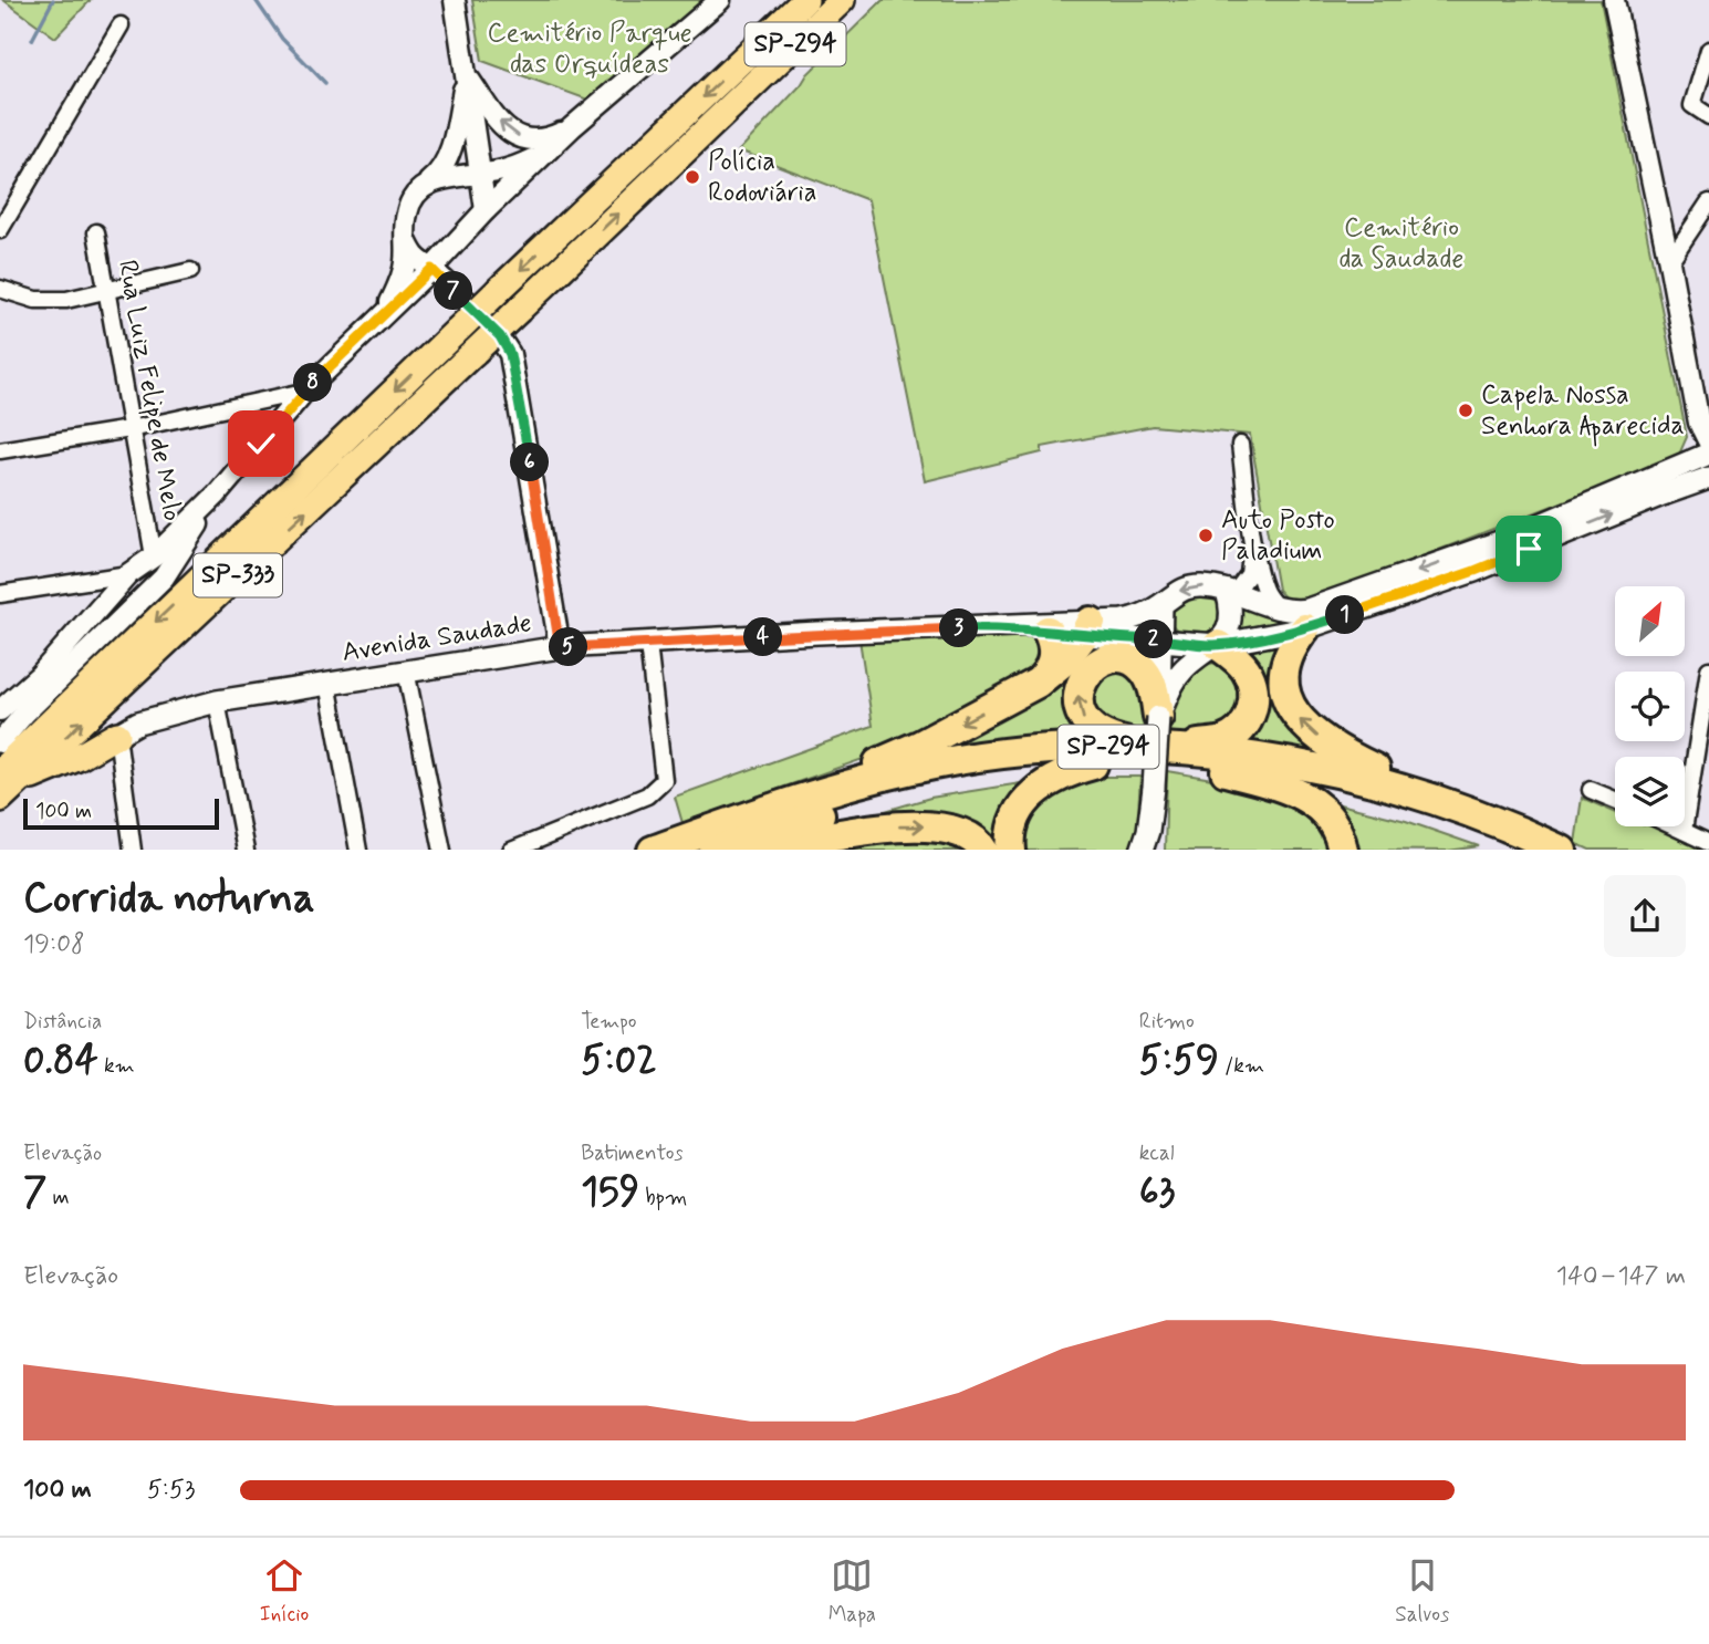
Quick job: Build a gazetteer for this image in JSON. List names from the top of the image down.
{
  "streets": {
    "highway": ["SP-294", "SP-333"],
    "main road": ["Avenida Saudade"],
    "street": ["Rua Luiz Felipe de Melo"]
  },
  "crossings": [
    ["SP-294", "SP-333"]
  ],
  "parks": ["Cemitério Parque das Orquídeas", "Cemitério da Saudade"],
  "places": ["Polícia Rodoviária", "Capela Nossa Senhora Aparecida", "Auto Posto Paladium"],
  "scale_bar": "100 m",
  "north": "top right",
  "page": {
    "pins": [
      "7",
      "8",
      "6",
      "1",
      "3",
      "4",
      "2",
      "5"
    ],
    "scale": "100 m",
    "heading": ["Corrida noturna", "19:08"],
    "stats": [
      ["Distância", "0.84 km"],
      ["Tempo", "5:02"],
      ["Ritmo", "5:59 /km"],
      ["Elevação", "7 m"],
      ["Batimentos", "159 bpm"],
      ["kcal", "63"]
    ],
    "chart": ["Elevação", "140–147 m"],
    "list": [
      {
        "name": "100 m",
        "note": "5:53"
      }
    ],
    "tabs": ["Início", "Mapa", "Salvos"]
  }
}
